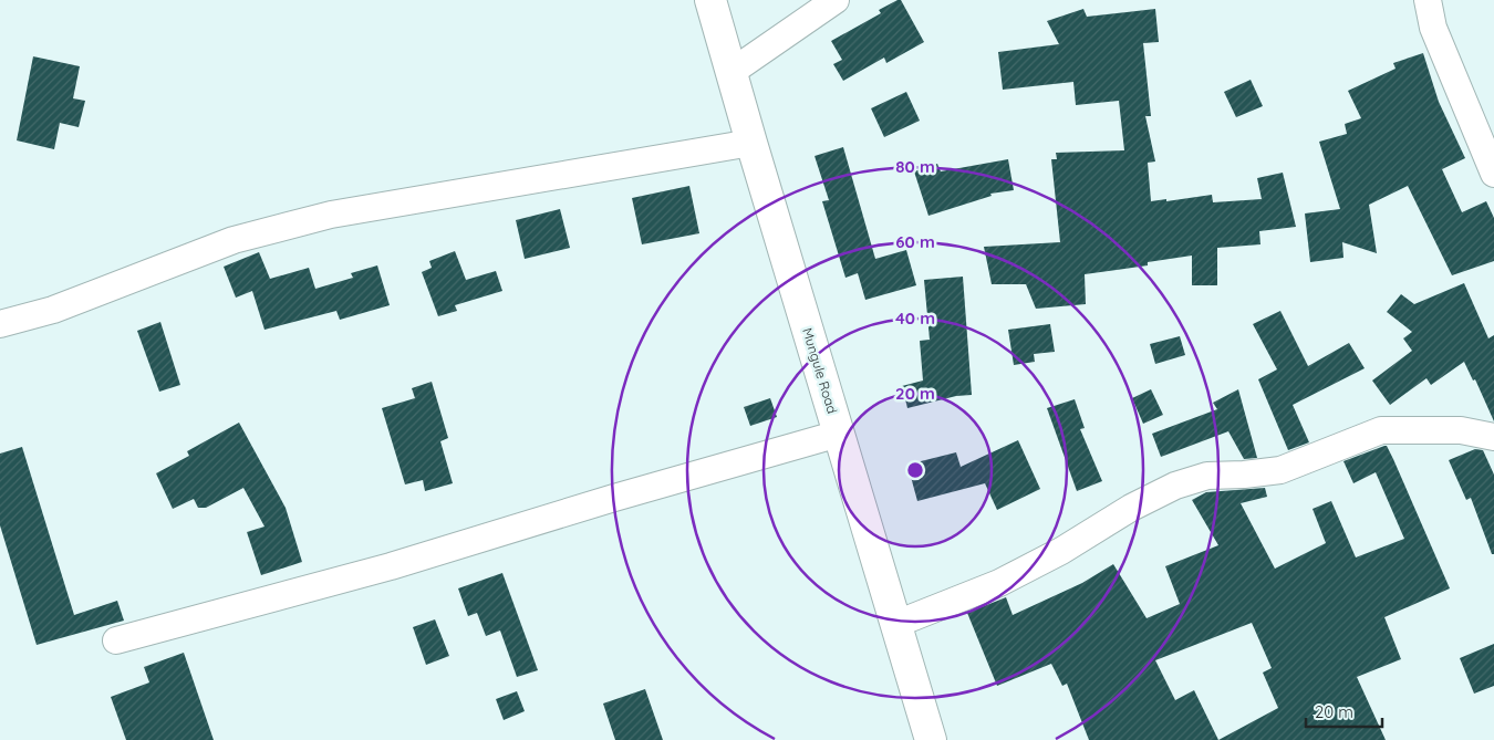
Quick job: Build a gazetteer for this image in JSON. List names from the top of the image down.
{
  "streets": {
    "street": ["Mungule Road"]
  },
  "scale_bar": "20 m",
  "rings": [
    "80 m",
    "60 m",
    "40 m",
    "20 m"
  ]
}
